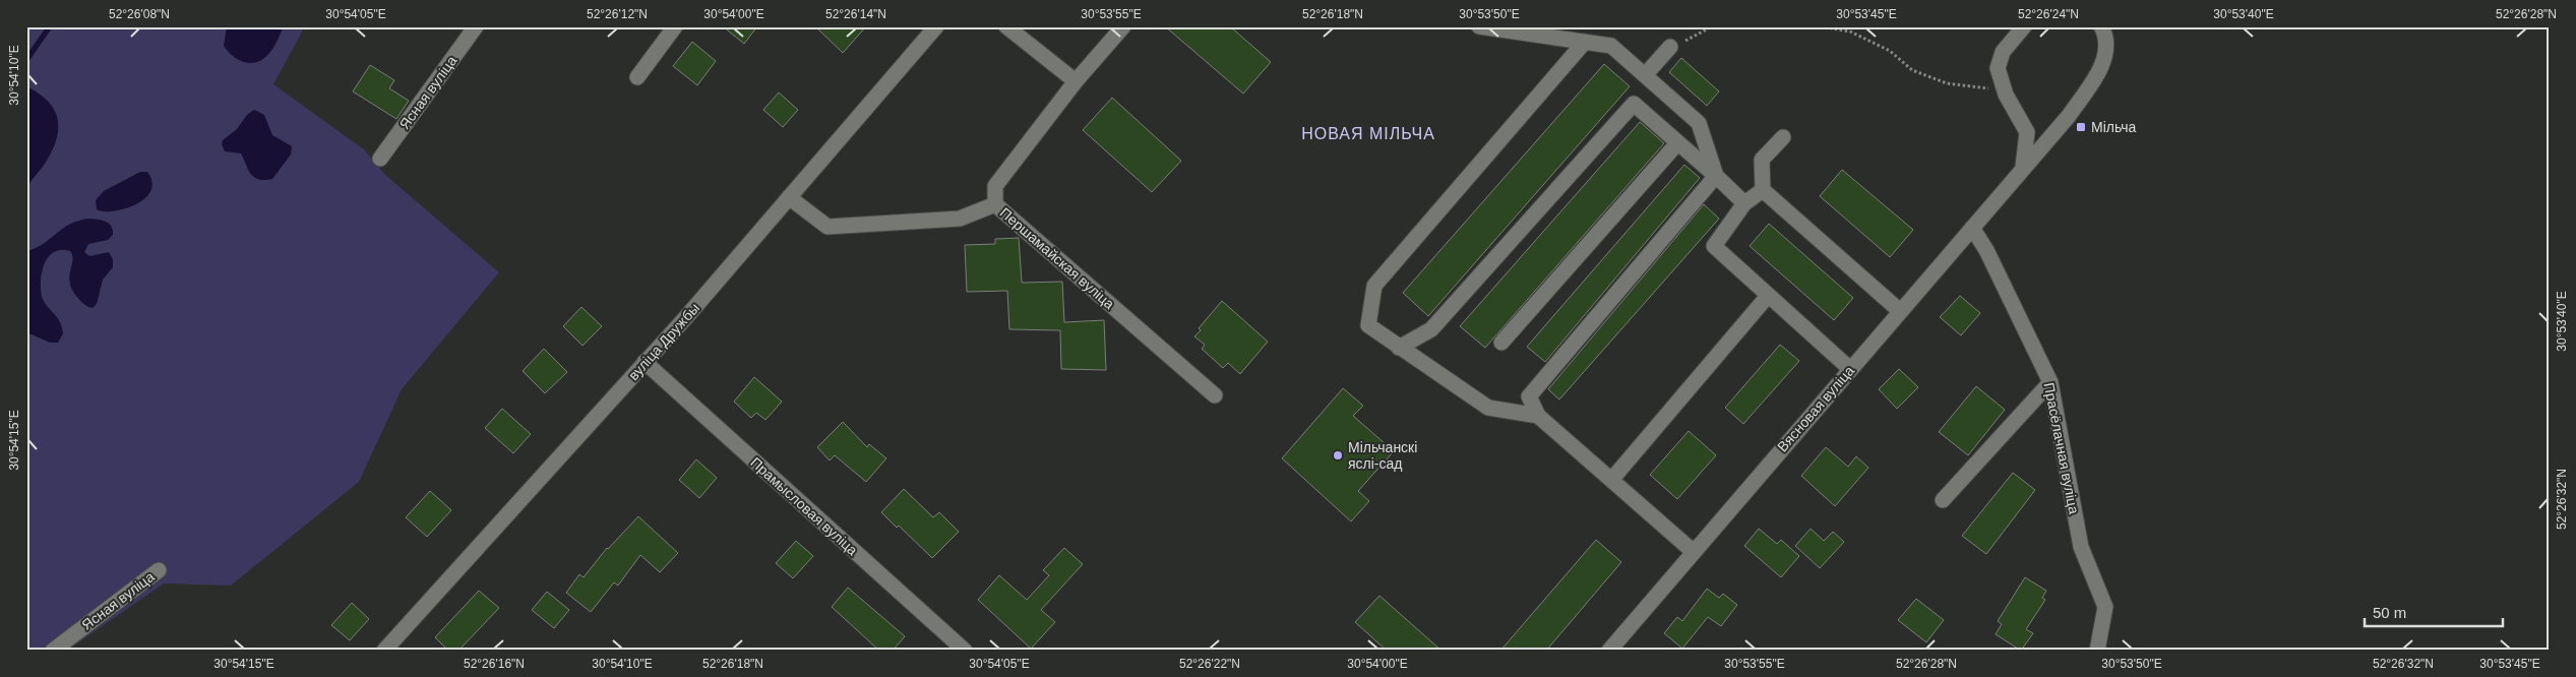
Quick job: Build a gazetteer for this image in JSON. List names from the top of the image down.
{
  "streets": {
    "street": [
      "Ясная вуліца",
      "Першамайская вуліца",
      "вуліца Дружбы",
      "Вясновая вуліца",
      "Прасёлачная вуліца",
      "Прамысловая вуліца"
    ]
  },
  "crossings": [
    ["Першамайская вуліца", "вуліца Дружбы"],
    ["вуліца Дружбы", "Прамысловая вуліца"],
    ["Вясновая вуліца", "Прасёлачная вуліца"]
  ],
  "districts": ["НОВАЯ МІЛЬЧА"],
  "places": {
    "transit": ["Мільча"],
    "other": ["Мільчанскі яслі-сад"]
  },
  "scale_bar": "50 m",
  "coordinates": [
    "52°26'08\"N",
    "30°54'05\"E",
    "52°26'12\"N",
    "30°54'00\"E",
    "52°26'14\"N",
    "30°53'55\"E",
    "52°26'18\"N",
    "30°53'50\"E",
    "30°53'45\"E",
    "52°26'24\"N",
    "30°53'40\"E",
    "52°26'28\"N",
    "30°54'10\"E",
    "30°54'15\"E",
    "52°26'32\"N",
    "52°26'16\"N",
    "52°26'22\"N"
  ]
}
